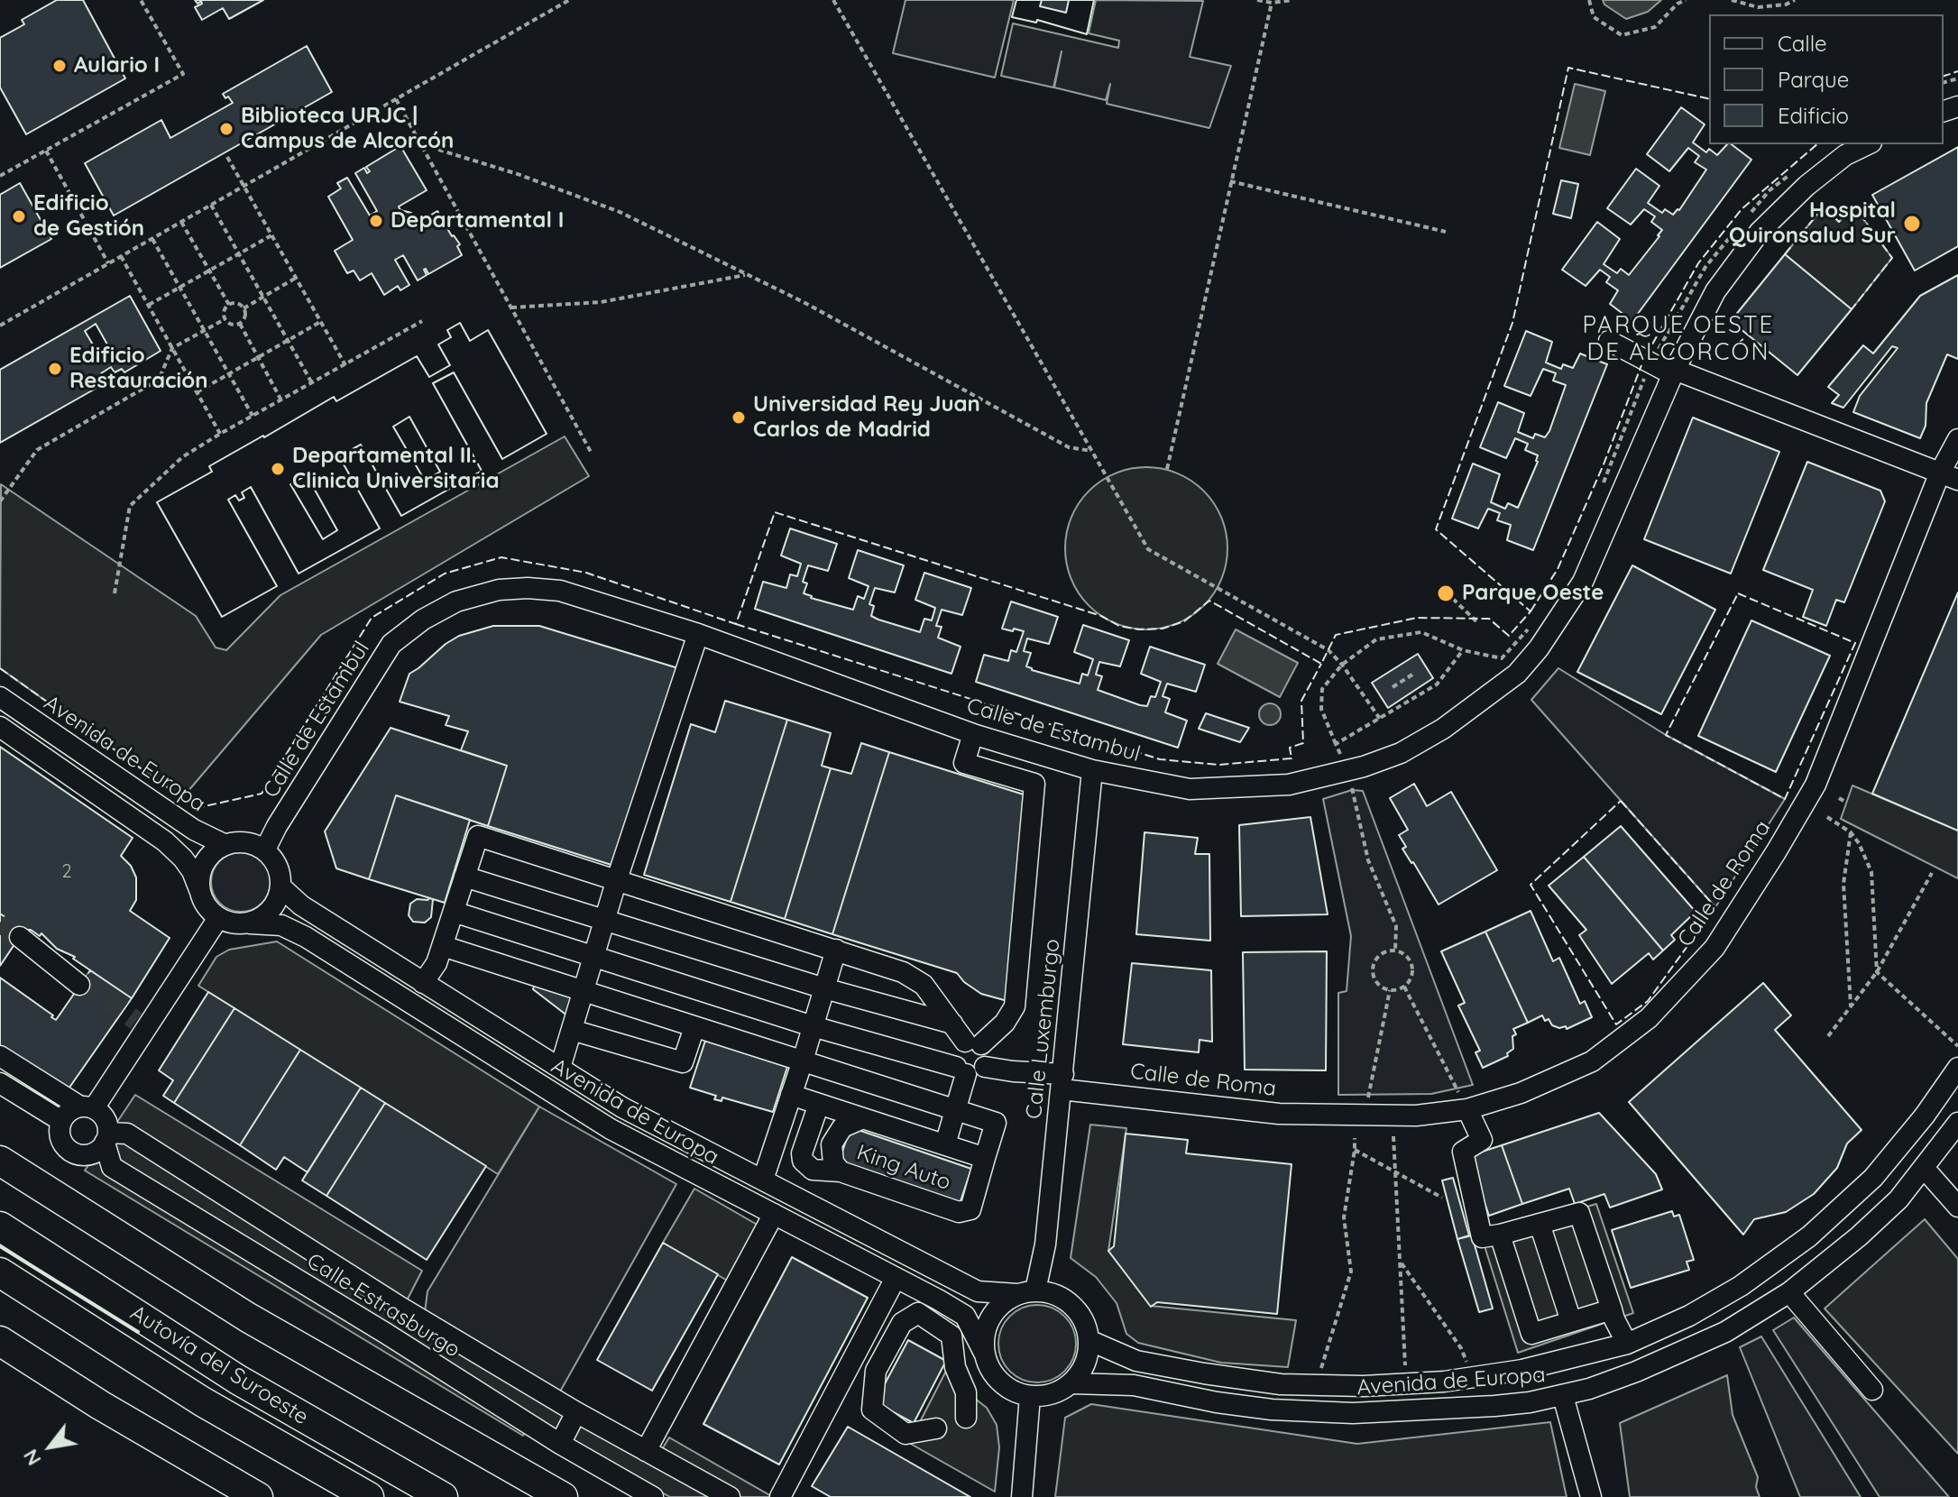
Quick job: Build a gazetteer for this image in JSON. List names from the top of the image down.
{
  "streets": {
    "highway": ["Autovía del Suroeste"],
    "street": [
      "Calle de Estambul",
      "Avenida de Europa",
      "Calle de Roma",
      "Calle Luxemburgo",
      "King Auto",
      "Calle Estrasburgo"
    ]
  },
  "crossings": [
    ["Calle de Estambul", "Avenida de Europa"],
    ["Calle de Estambul", "Calle Luxemburgo"],
    ["Avenida de Europa", "Calle Luxemburgo"],
    ["Calle de Roma", "Calle Luxemburgo"]
  ],
  "districts": ["PARQUE OESTE DE ALCORCÓN"],
  "places": [
    "Aulario I",
    "Biblioteca URJC | Campus de Alcorcón",
    "Edificio de Gestión",
    "Departamental I",
    "Hospital Quironsalud Sur",
    "Edificio Restauración",
    "Universidad Rey Juan Carlos de Madrid",
    "Departamental II. Clinica Universitaria",
    "Parque Oeste"
  ],
  "house_numbers": ["2"],
  "legend": ["Calle", "Parque", "Edificio"],
  "north": "bottom left"
}
